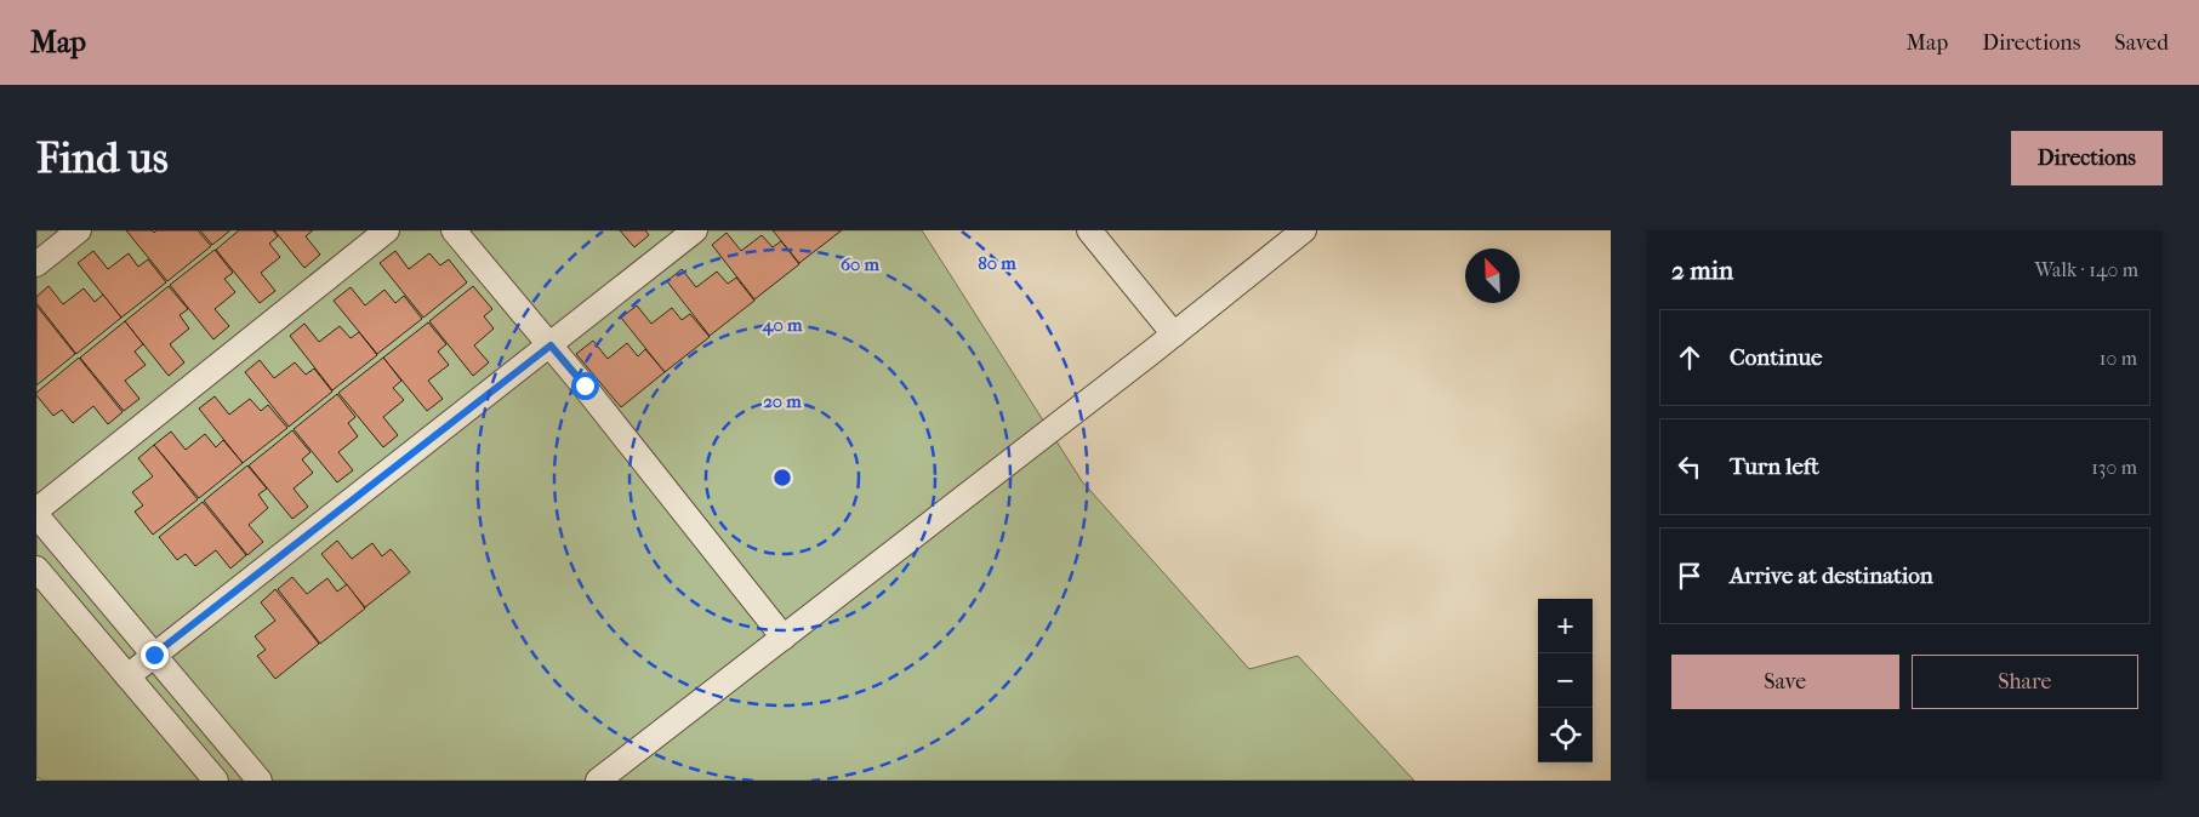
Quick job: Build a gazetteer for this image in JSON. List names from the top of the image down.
{
  "north": "top left",
  "page": {
    "header": "Map",
    "nav": ["Map", "Directions", "Saved"],
    "buttons": [
      "Directions",
      ["Save", "Share"]
    ],
    "title": "Find us",
    "heading": ["2 min", "Walk · 140 m"],
    "list": [
      ["Continue", "10 m"],
      ["Turn left", "130 m"],
      "Arrive at destination"
    ],
    "map_buttons": ["+", "−"]
  },
  "rings": [
    "80 m",
    "60 m",
    "40 m",
    "20 m"
  ]
}
